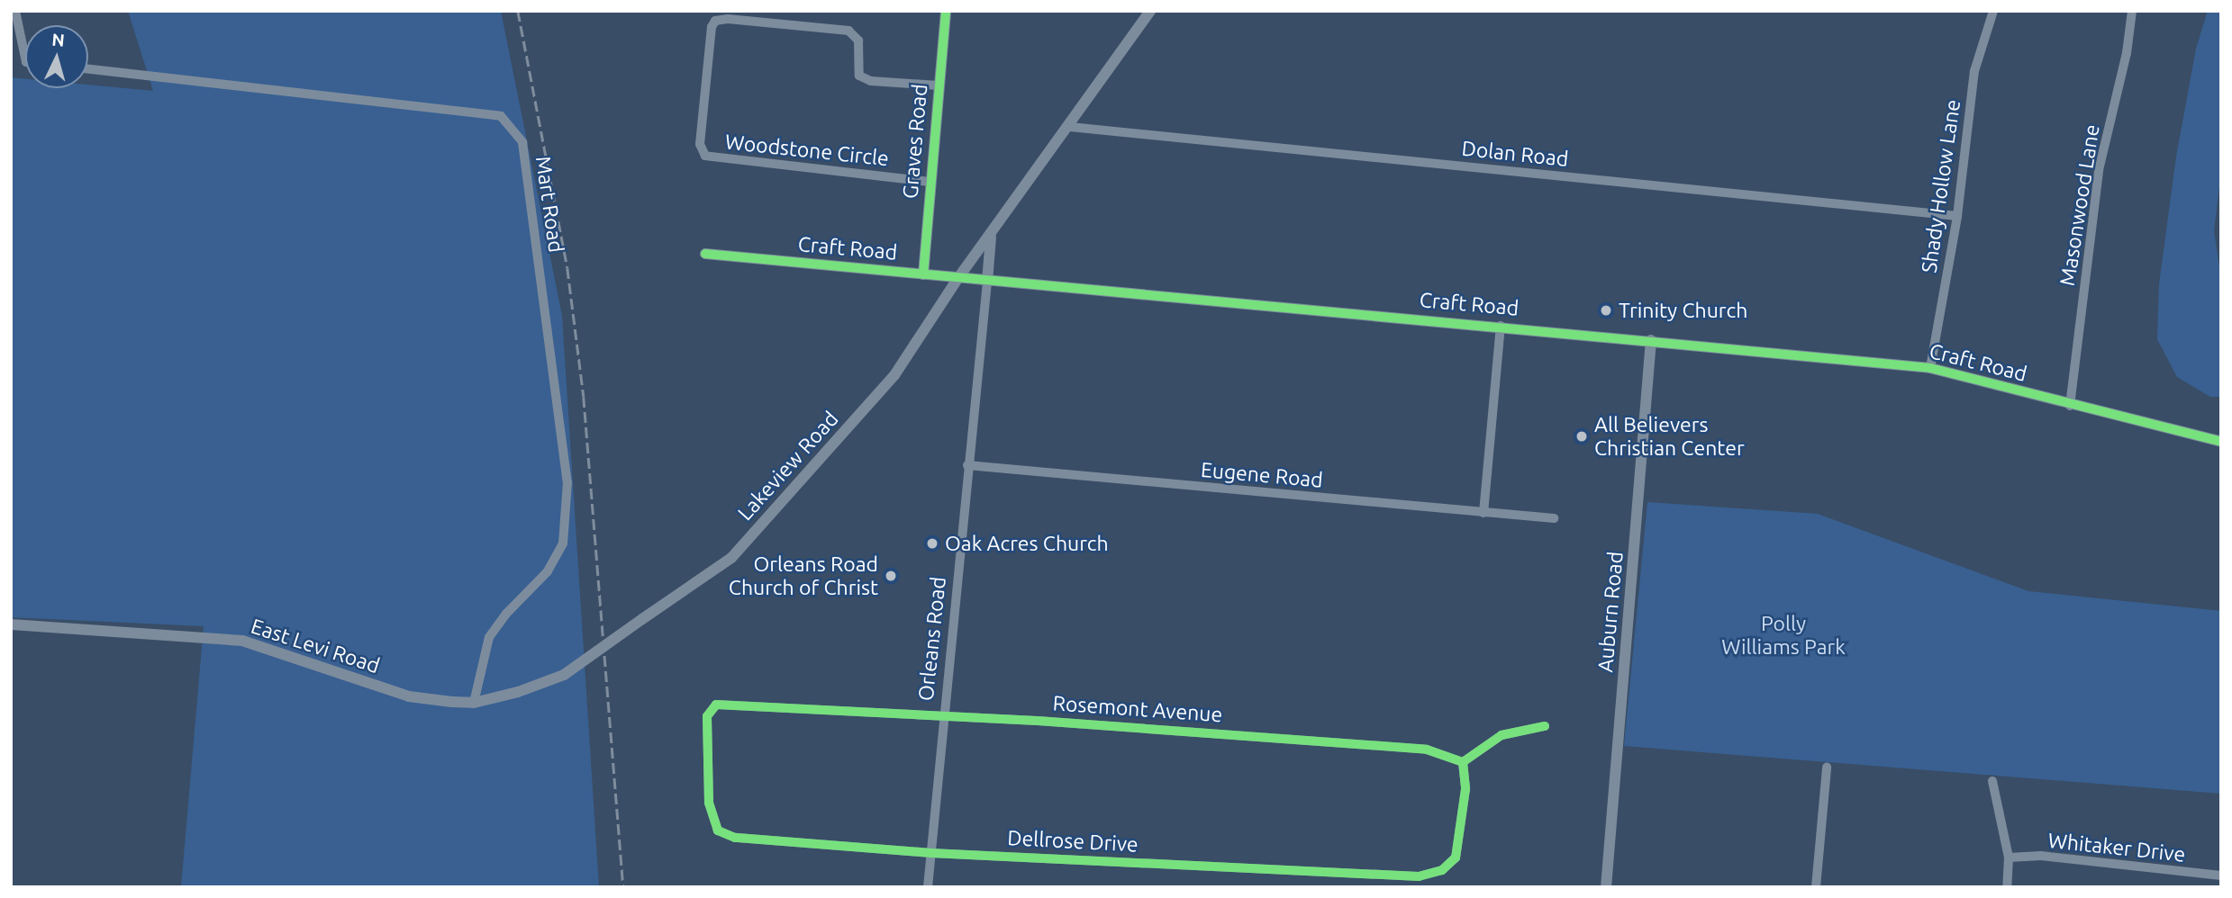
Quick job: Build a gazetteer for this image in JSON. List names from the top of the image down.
{
  "streets": {
    "street": [
      "Graves Road",
      "Woodstone Circle",
      "Dolan Road",
      "Shady Hollow Lane",
      "Mart Road",
      "Masonwood Lane",
      "Craft Road",
      "Lakeview Road",
      "Eugene Road",
      "Auburn Road",
      "Orleans Road",
      "East Levi Road",
      "Rosemont Avenue",
      "Dellrose Drive",
      "Whitaker Drive"
    ]
  },
  "crossings": [
    ["Graves Road", "Woodstone Circle"],
    ["Graves Road", "Craft Road"],
    ["Dolan Road", "Shady Hollow Lane"],
    ["Dolan Road", "Lakeview Road"],
    ["Shady Hollow Lane", "Craft Road"],
    ["Mart Road", "East Levi Road"],
    ["Masonwood Lane", "Craft Road"],
    ["Craft Road", "Lakeview Road"],
    ["Craft Road", "Auburn Road"],
    ["Craft Road", "Orleans Road"],
    ["Lakeview Road", "East Levi Road"],
    ["Eugene Road", "Orleans Road"],
    ["Orleans Road", "Rosemont Avenue"],
    ["Orleans Road", "Dellrose Drive"],
    ["Rosemont Avenue", "Dellrose Drive"]
  ],
  "parks": ["Polly Williams Park"],
  "places": [
    "Trinity Church",
    "All Believers Christian Center",
    "Oak Acres Church",
    "Orleans Road Church of Christ"
  ],
  "north": "top"
}
